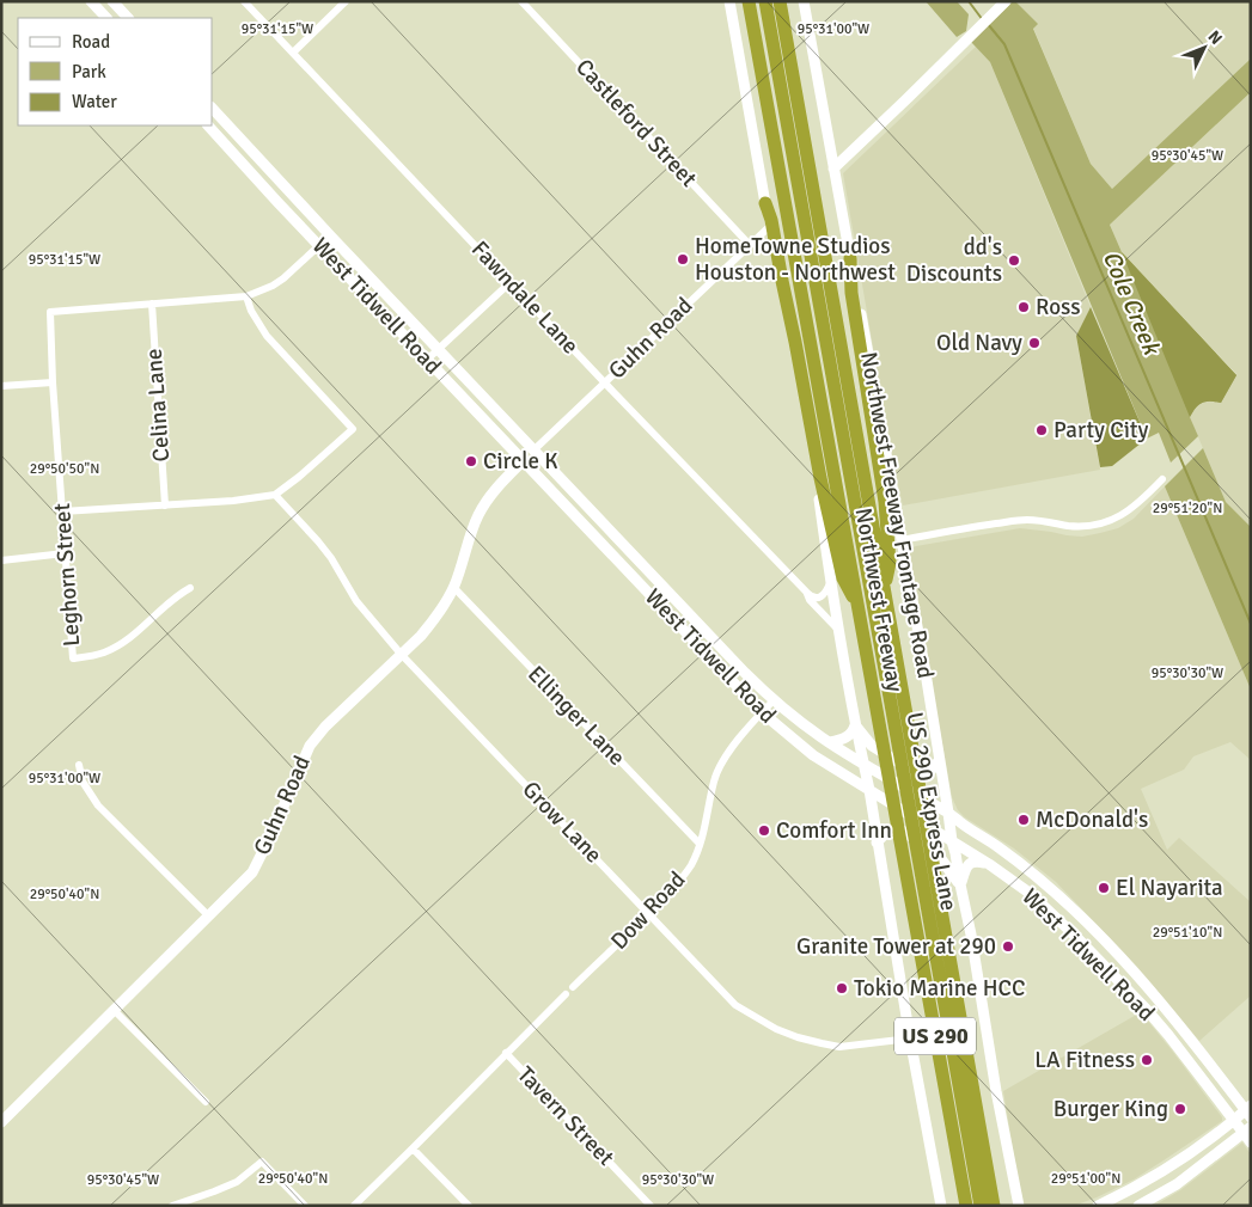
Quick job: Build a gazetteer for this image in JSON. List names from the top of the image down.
{
  "streets": {
    "highway": ["Northwest Freeway", "US 290 Express Lane", "US 290"],
    "main road": ["West Tidwell Road", "Guhn Road", "Northwest Freeway Frontage Road"],
    "street": [
      "Castleford Street",
      "Fawndale Lane",
      "Celina Lane",
      "Leghorn Street",
      "Ellinger Lane",
      "Grow Lane",
      "Dow Road",
      "Tavern Street"
    ]
  },
  "crossings": [
    ["Castleford Street", "Guhn Road"],
    ["Fawndale Lane", "Guhn Road"],
    ["West Tidwell Road", "Guhn Road"],
    ["West Tidwell Road", "Northwest Freeway Frontage Road"],
    ["West Tidwell Road", "Dow Road"],
    ["Guhn Road", "Ellinger Lane"],
    ["Guhn Road", "Grow Lane"],
    ["Celina Lane", "Leghorn Street"],
    ["Northwest Freeway", "US 290 Express Lane"],
    ["Ellinger Lane", "Dow Road"],
    ["Grow Lane", "Dow Road"]
  ],
  "water": ["Cole Creek"],
  "places": [
    "HomeTowne Studios Houston - Northwest",
    "dd's Discounts",
    "Ross",
    "Old Navy",
    "Party City",
    "Circle K",
    "McDonald's",
    "Comfort Inn",
    "El Nayarita",
    "Granite Tower at 290",
    "Tokio Marine HCC",
    "LA Fitness",
    "Burger King"
  ],
  "legend": ["Road", "Park", "Water"],
  "north": "top right",
  "coordinates": [
    "95°31'15\"W",
    "95°31'00\"W",
    "95°30'45\"W",
    "29°50'50\"N",
    "29°51'20\"N",
    "95°30'30\"W",
    "29°50'40\"N",
    "29°51'10\"N",
    "29°51'00\"N"
  ]
}
